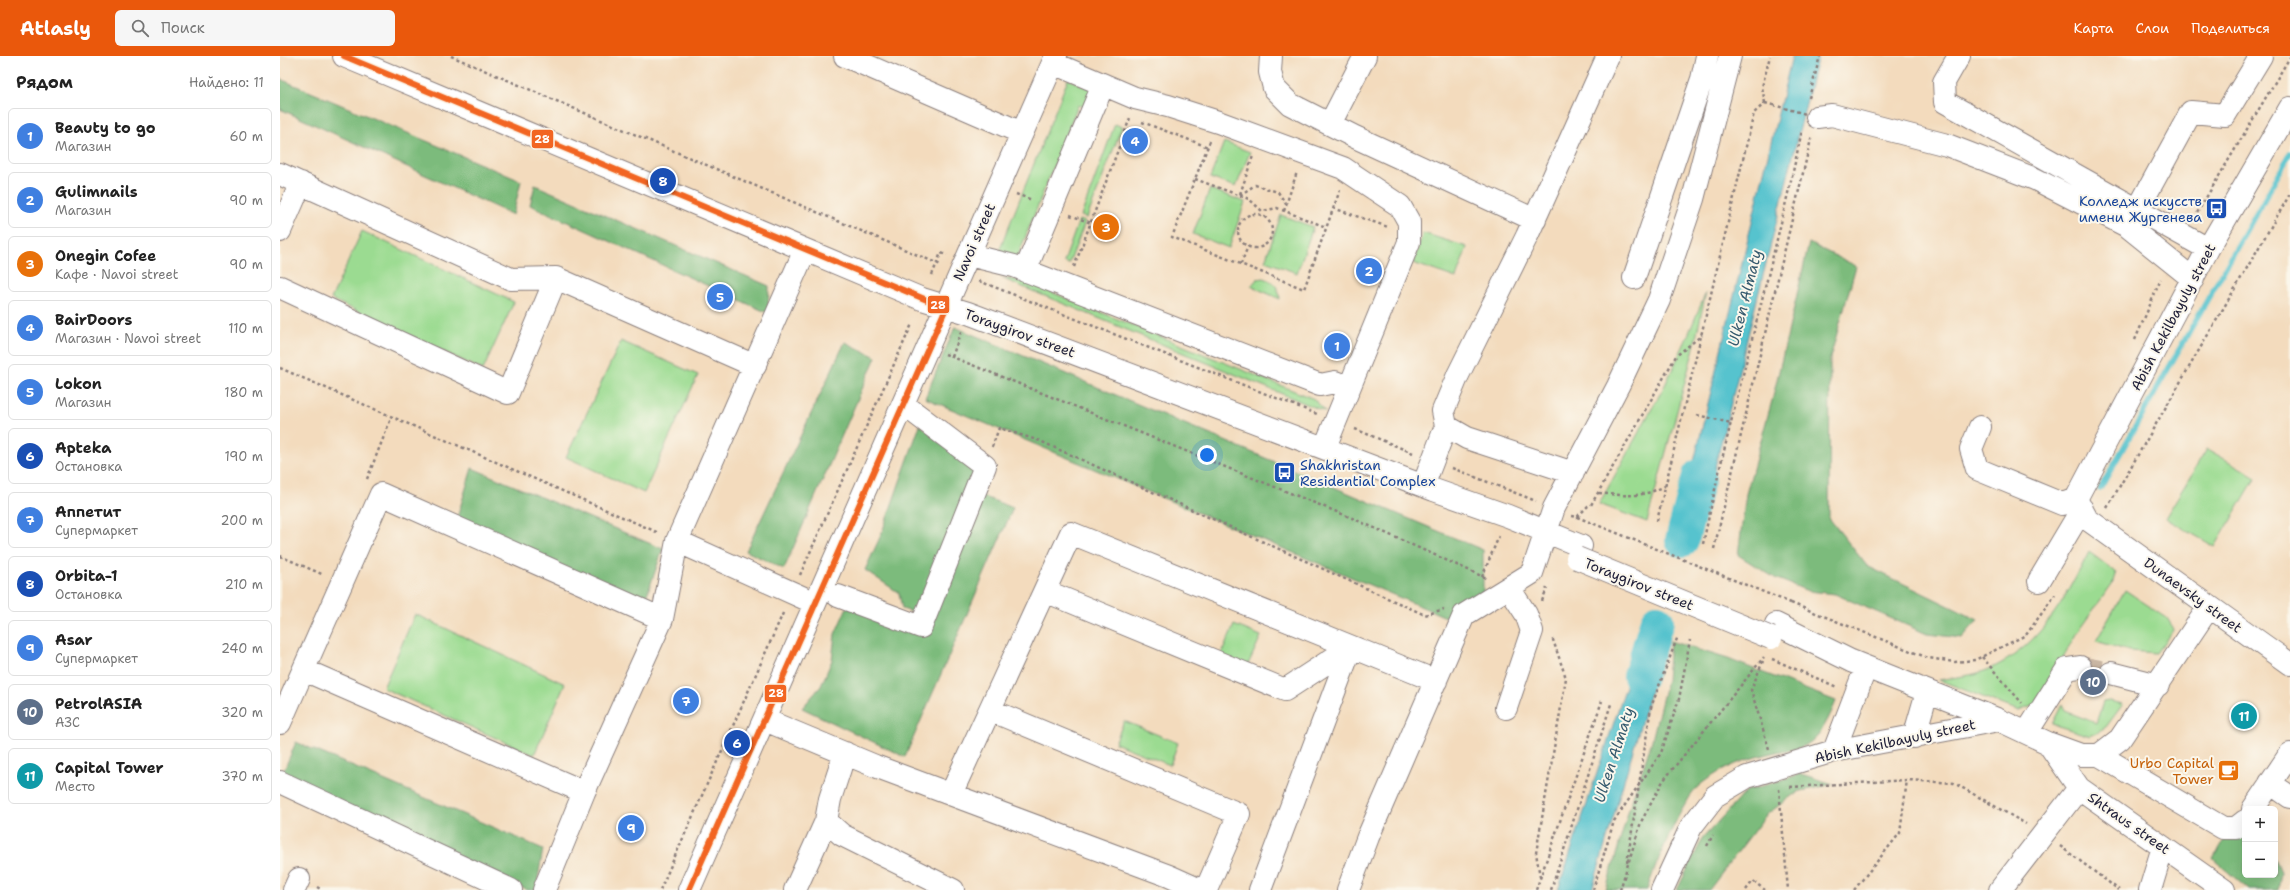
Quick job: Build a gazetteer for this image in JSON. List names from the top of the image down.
{
  "streets": {
    "street": [
      "Navoi street",
      "Abish Kekilbayuly street",
      "Toraygirov street",
      "Dunaevsky street",
      "Shtraus street"
    ]
  },
  "crossings": [
    ["Navoi street", "Toraygirov street"],
    ["Abish Kekilbayuly street", "Toraygirov street"],
    ["Toraygirov street", "Shtraus street"]
  ],
  "water": ["Ulken Almaty"],
  "places": {
    "bus stop": ["Колледж искусств имени Жургенева", "Shakhristan Residential Complex"],
    "cafe": ["Urbo Capital Tower"]
  },
  "lines": ["transit line 28"],
  "page": {
    "header": "Atlasly",
    "search": "Поиск",
    "nav": ["Карта", "Слои", "Поделиться"],
    "heading": ["Рядом", "Найдено: 11"],
    "list": [
      {
        "mark": "1",
        "name": "Beauty to go",
        "note": "Магазин",
        "value": "60 m"
      },
      {
        "mark": "2",
        "name": "Gulimnails",
        "note": "Магазин",
        "value": "90 m"
      },
      {
        "mark": "3",
        "name": "Onegin Cofee",
        "note": "Кафе · Navoi street",
        "value": "90 m"
      },
      {
        "mark": "4",
        "name": "BairDoors",
        "note": "Магазин · Navoi street",
        "value": "110 m"
      },
      {
        "mark": "5",
        "name": "Lokon",
        "note": "Магазин",
        "value": "180 m"
      },
      {
        "mark": "6",
        "name": "Apteka",
        "note": "Остановка",
        "value": "190 m"
      },
      {
        "mark": "7",
        "name": "Аппетит",
        "note": "Супермаркет",
        "value": "200 m"
      },
      {
        "mark": "8",
        "name": "Orbita-1",
        "note": "Остановка",
        "value": "210 m"
      },
      {
        "mark": "9",
        "name": "Asar",
        "note": "Супермаркет",
        "value": "240 m"
      },
      {
        "mark": "10",
        "name": "PetrolASIA",
        "note": "АЗС",
        "value": "320 m"
      },
      {
        "mark": "11",
        "name": "Capital Tower",
        "note": "Место",
        "value": "370 m"
      }
    ],
    "pins": [
      "4",
      "8",
      "3",
      "2",
      "5",
      "1",
      "10",
      "7",
      "11",
      "6",
      "9"
    ],
    "map_buttons": ["+", "−"]
  }
}
